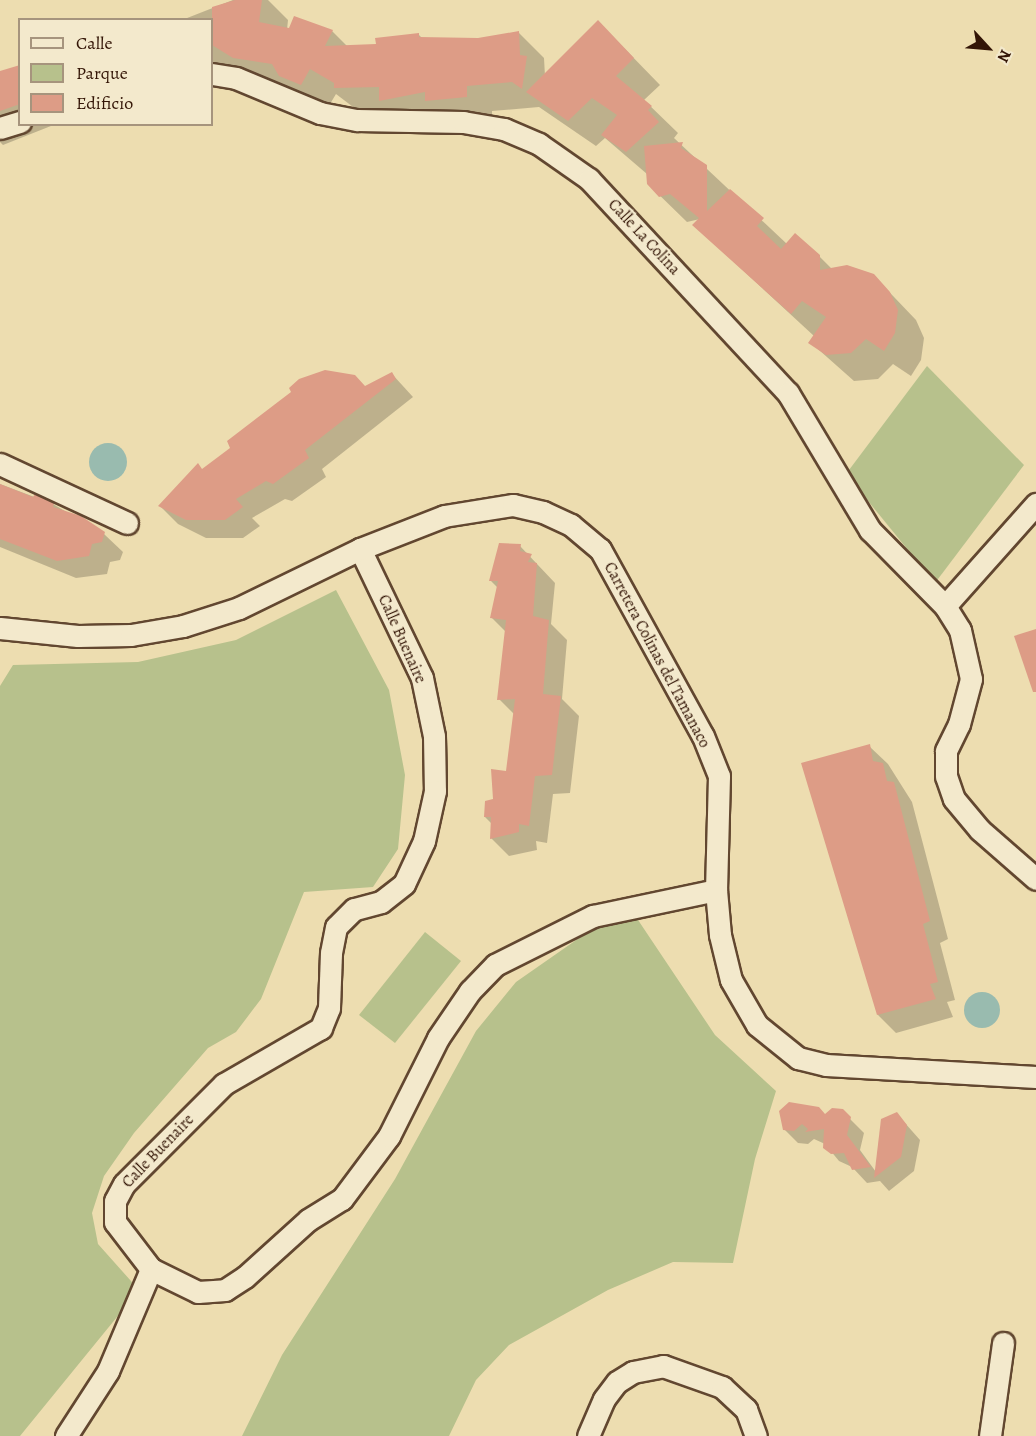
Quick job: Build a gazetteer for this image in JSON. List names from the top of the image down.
{
  "streets": {
    "street": ["Calle La Colina", "Calle Buenaire", "Carretera Colinas del Tamanaco"]
  },
  "crossings": [
    ["Calle Buenaire", "Carretera Colinas del Tamanaco"]
  ],
  "legend": ["Calle", "Parque", "Edificio"],
  "north": "bottom right"
}
